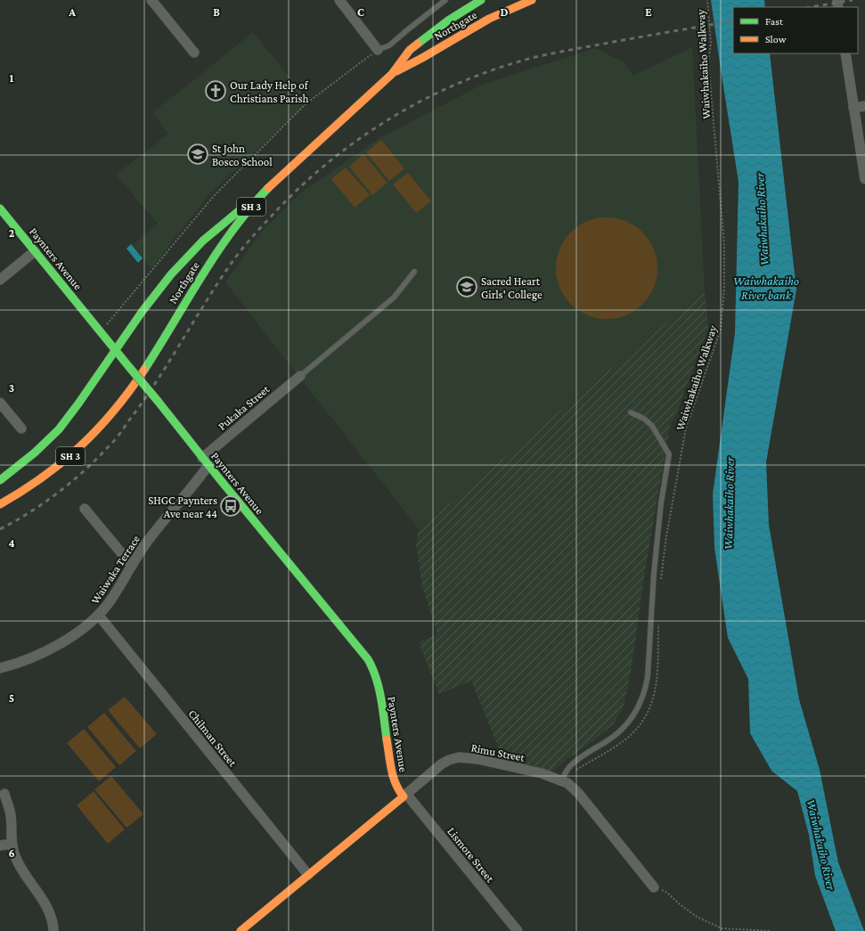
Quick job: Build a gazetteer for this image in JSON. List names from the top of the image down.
{
  "streets": {
    "main road": [
      "Northgate",
      "SH 3",
      "Paynters Avenue",
      "Rimu Street"
    ],
    "street": [
      "Pukaka Street",
      "Waiwaka Terrace",
      "Chilman Street",
      "Lismore Street"
    ],
    "path": ["Waiwhakaiho Walkway"]
  },
  "crossings": [
    ["Paynters Avenue", "Pukaka Street"],
    ["Paynters Avenue", "Waiwaka Terrace"],
    ["Paynters Avenue", "Rimu Street"],
    ["Paynters Avenue", "Lismore Street"],
    ["Waiwaka Terrace", "Chilman Street"],
    ["Chilman Street", "Rimu Street"],
    ["Rimu Street", "Lismore Street"]
  ],
  "water": ["Waiwhakaiho River", "Waiwhakaiho River bank"],
  "places": {
    "church": ["Our Lady Help of Christians Parish"],
    "school or university": ["St John Bosco School", "Sacred Heart Girls' College"],
    "bus stop": ["SHGC Paynters Ave near 44"]
  },
  "legend": ["Fast", "Slow"],
  "grid": {
    "columns": [
      "A",
      "B",
      "C",
      "D",
      "E"
    ],
    "rows": [
      "1",
      "2",
      "3",
      "4",
      "5",
      "6"
    ]
  }
}
